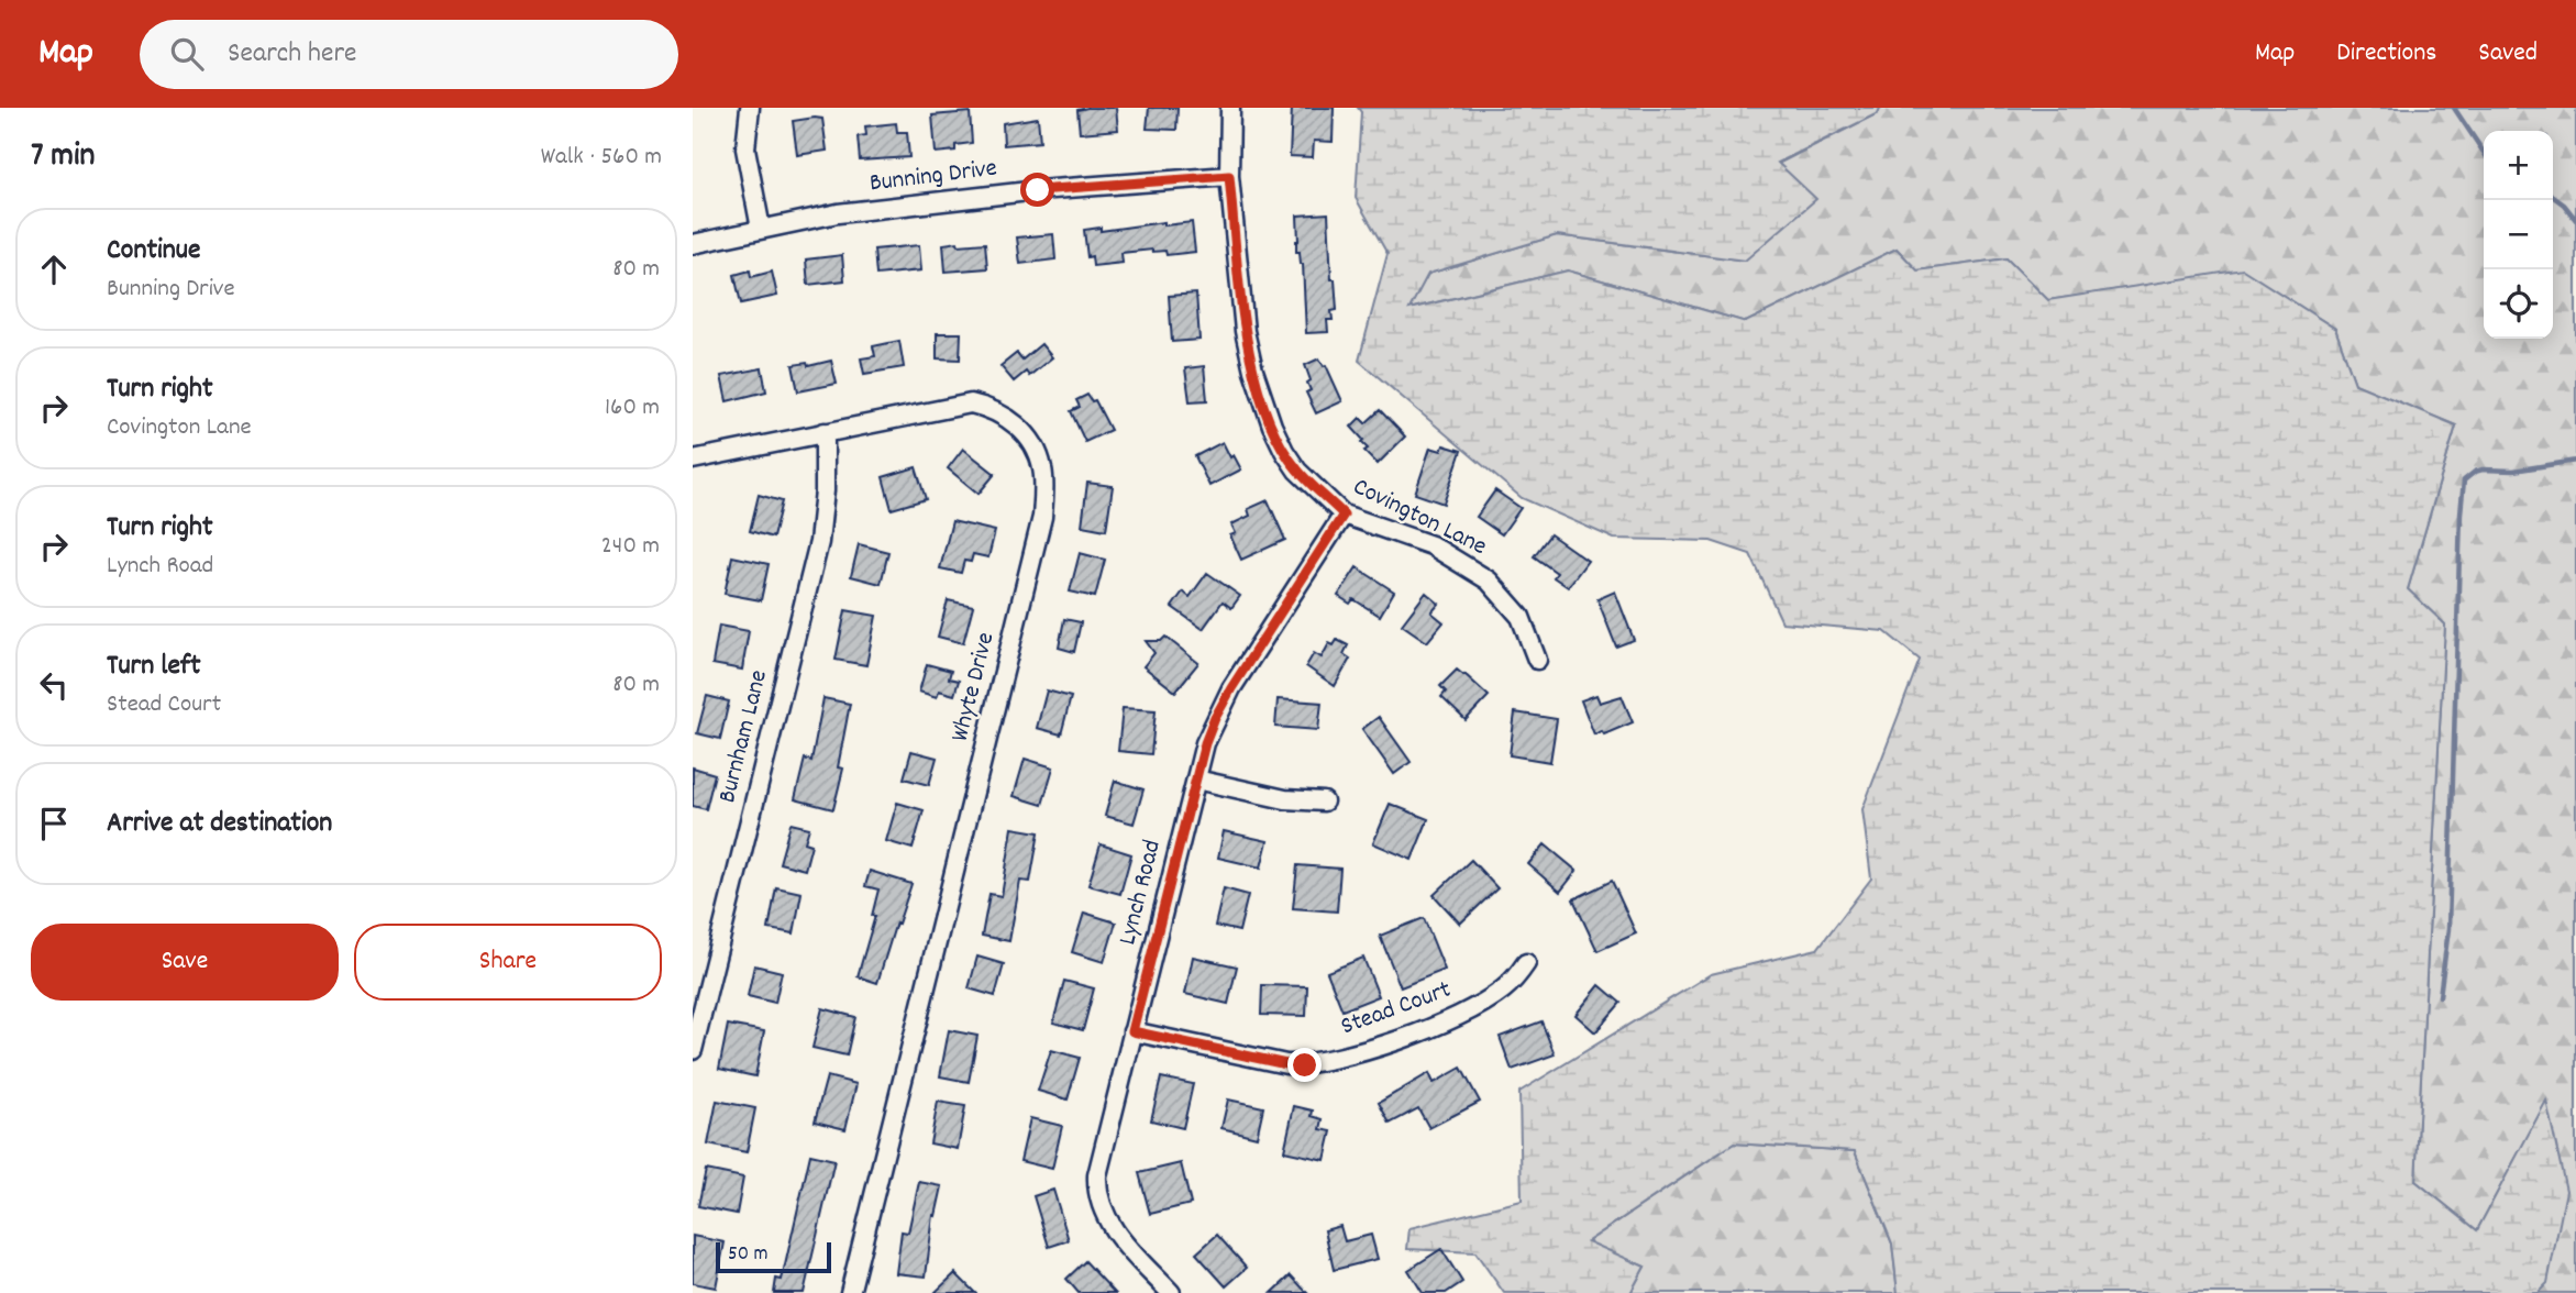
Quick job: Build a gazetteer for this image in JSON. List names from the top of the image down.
{
  "streets": {
    "street": [
      "Bunning Drive",
      "Covington Lane",
      "Whyte Drive",
      "Burnham Lane",
      "Lynch Road",
      "Stead Court"
    ]
  },
  "crossings": [
    ["Bunning Drive", "Covington Lane"],
    ["Covington Lane", "Lynch Road"],
    ["Whyte Drive", "Burnham Lane"],
    ["Lynch Road", "Stead Court"]
  ],
  "scale_bar": "50 m",
  "page": {
    "header": "Map",
    "search": "Search here",
    "nav": ["Map", "Directions", "Saved"],
    "heading": ["7 min", "Walk · 560 m"],
    "map_buttons": ["+", "−"],
    "list": [
      ["Continue", "Bunning Drive", "80 m"],
      ["Turn right", "Covington Lane", "160 m"],
      ["Turn right", "Lynch Road", "240 m"],
      ["Turn left", "Stead Court", "80 m"],
      "Arrive at destination"
    ],
    "buttons": ["Save", "Share"],
    "scale": "50 m"
  }
}
